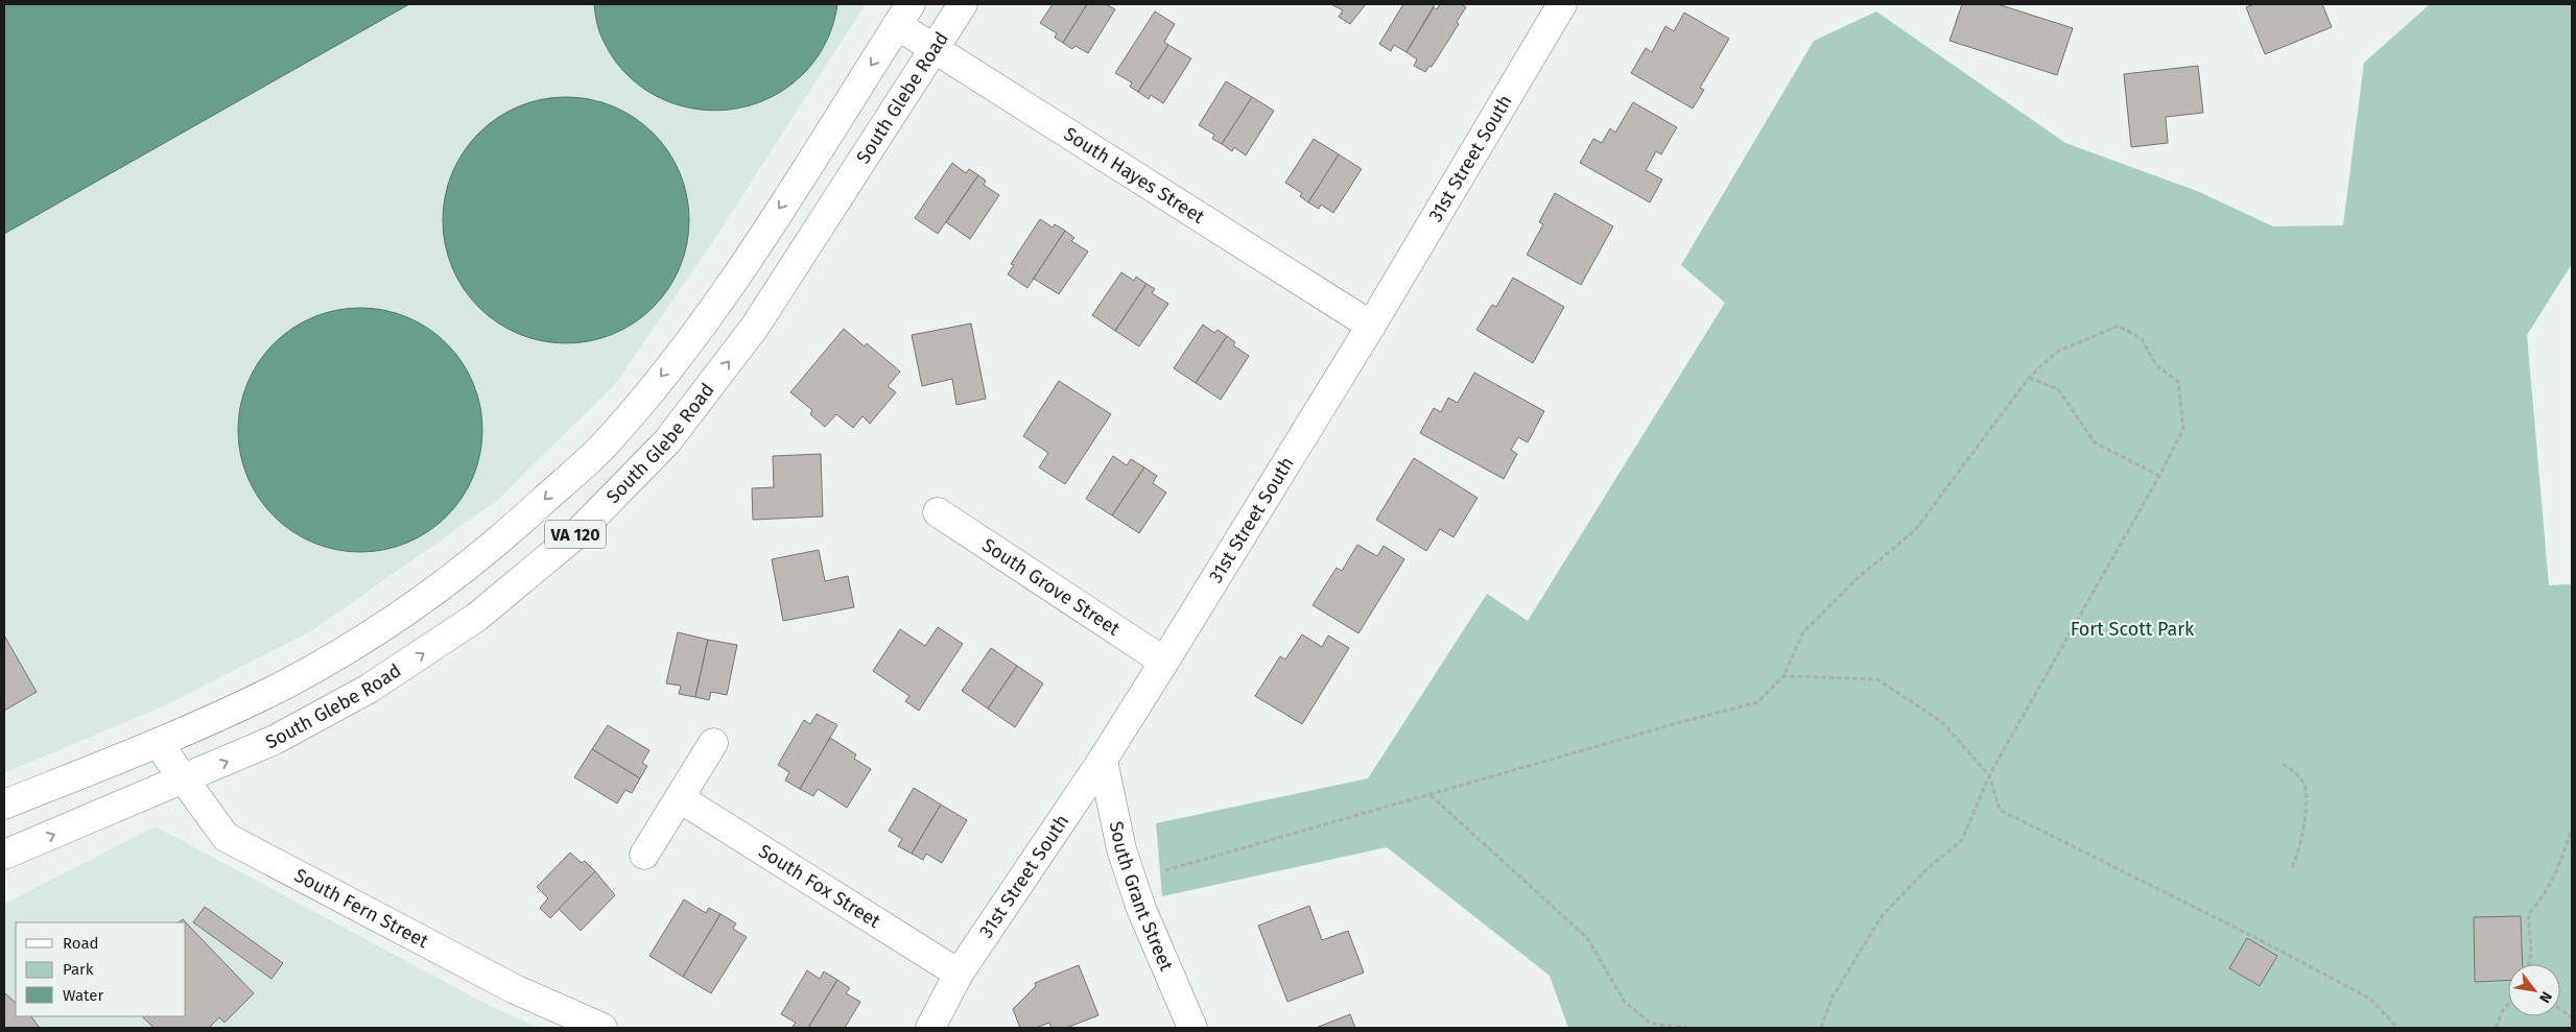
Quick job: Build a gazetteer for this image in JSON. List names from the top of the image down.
{
  "streets": {
    "street": [
      "South Glebe Road",
      "31st Street South",
      "South Hayes Street",
      "VA 120",
      "South Grove Street",
      "South Fox Street",
      "South Grant Street",
      "South Fern Street"
    ]
  },
  "crossings": [
    ["South Glebe Road", "South Hayes Street"],
    ["South Glebe Road", "South Fern Street"],
    ["31st Street South", "South Hayes Street"],
    ["31st Street South", "South Grove Street"],
    ["31st Street South", "South Fox Street"],
    ["31st Street South", "South Grant Street"],
    ["South Hayes Street", "VA 120"],
    ["VA 120", "South Fern Street"]
  ],
  "parks": ["Fort Scott Park"],
  "legend": ["Road", "Park", "Water"],
  "north": "bottom right"
}
